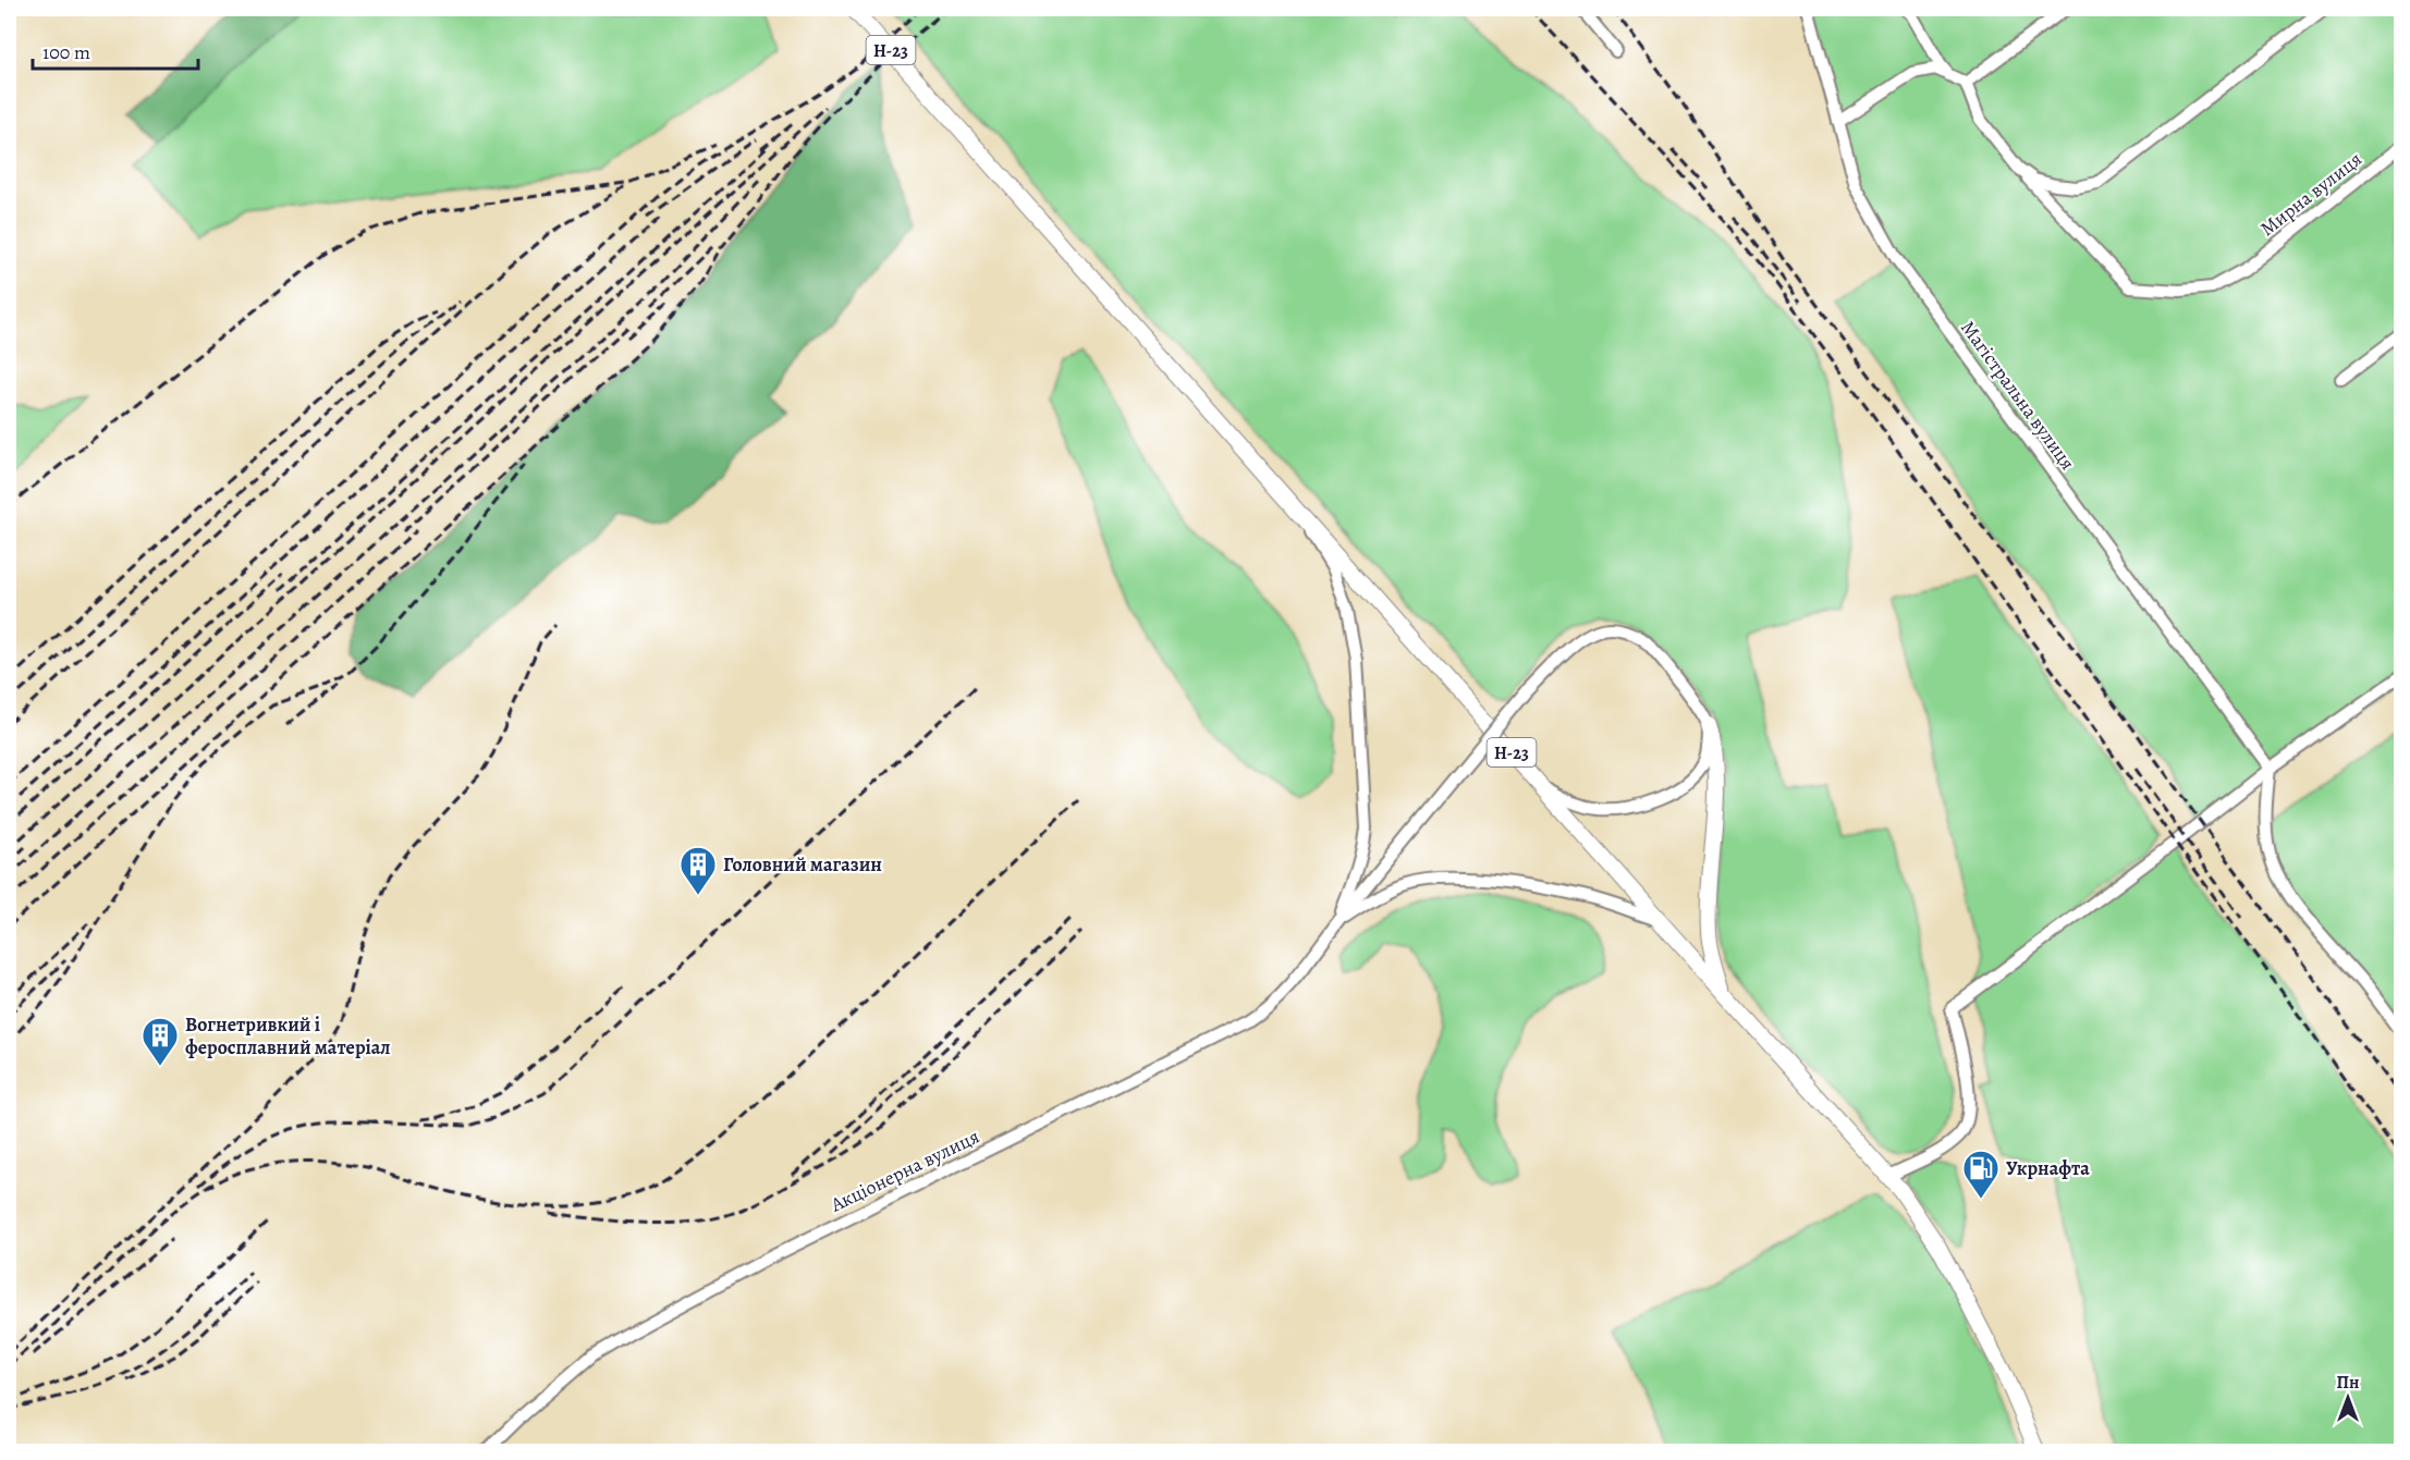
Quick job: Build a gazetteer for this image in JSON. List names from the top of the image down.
{
  "streets": {
    "main road": ["Н-23"],
    "street": ["Мирна вулиця", "Магістральна вулиця", "Акціонерна вулиця"]
  },
  "places": {
    "building": ["Головний магазин", "Вогнетривкий і феросплавний матеріал"],
    "fuel station": ["Укрнафта"]
  },
  "scale_bar": "100 m",
  "north": "top"
}
